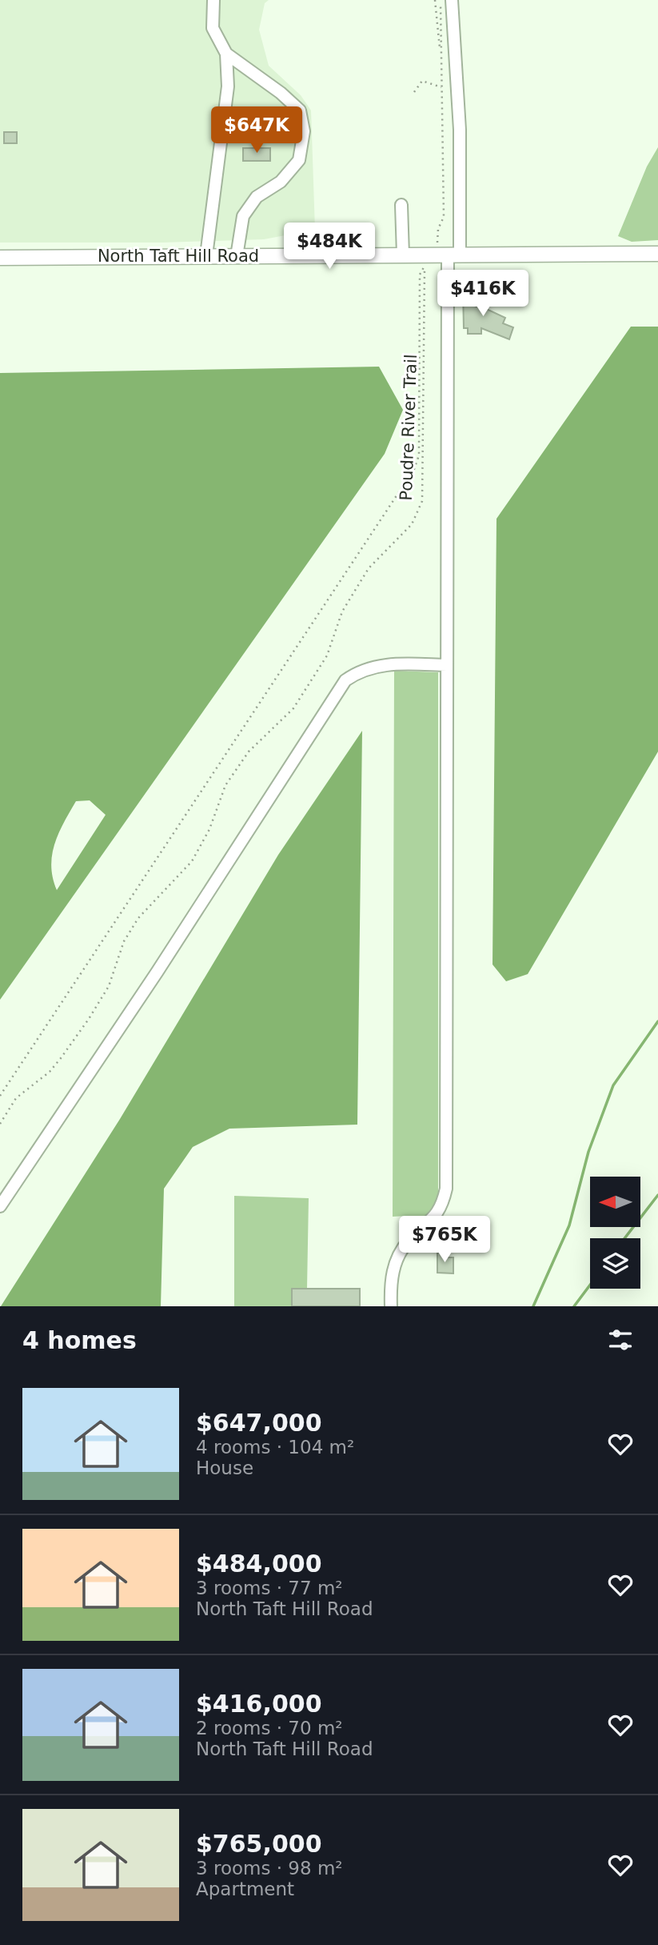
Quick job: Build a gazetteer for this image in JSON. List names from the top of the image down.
{
  "streets": {
    "main road": ["North Taft Hill Road"],
    "path": ["Poudre River Trail"]
  },
  "crossings": [
    ["North Taft Hill Road", "Poudre River Trail"]
  ],
  "north": "left",
  "page": {
    "price": [
      "$647K",
      "$484K",
      "$416K",
      "$765K"
    ],
    "heading": "4 homes",
    "list": [
      {
        "name": "$647,000",
        "note": "4 rooms · 104 m² · House"
      },
      {
        "name": "$484,000",
        "note": "3 rooms · 77 m² · North Taft Hill Road"
      },
      {
        "name": "$416,000",
        "note": "2 rooms · 70 m² · North Taft Hill Road"
      },
      {
        "name": "$765,000",
        "note": "3 rooms · 98 m² · Apartment"
      }
    ]
  }
}
